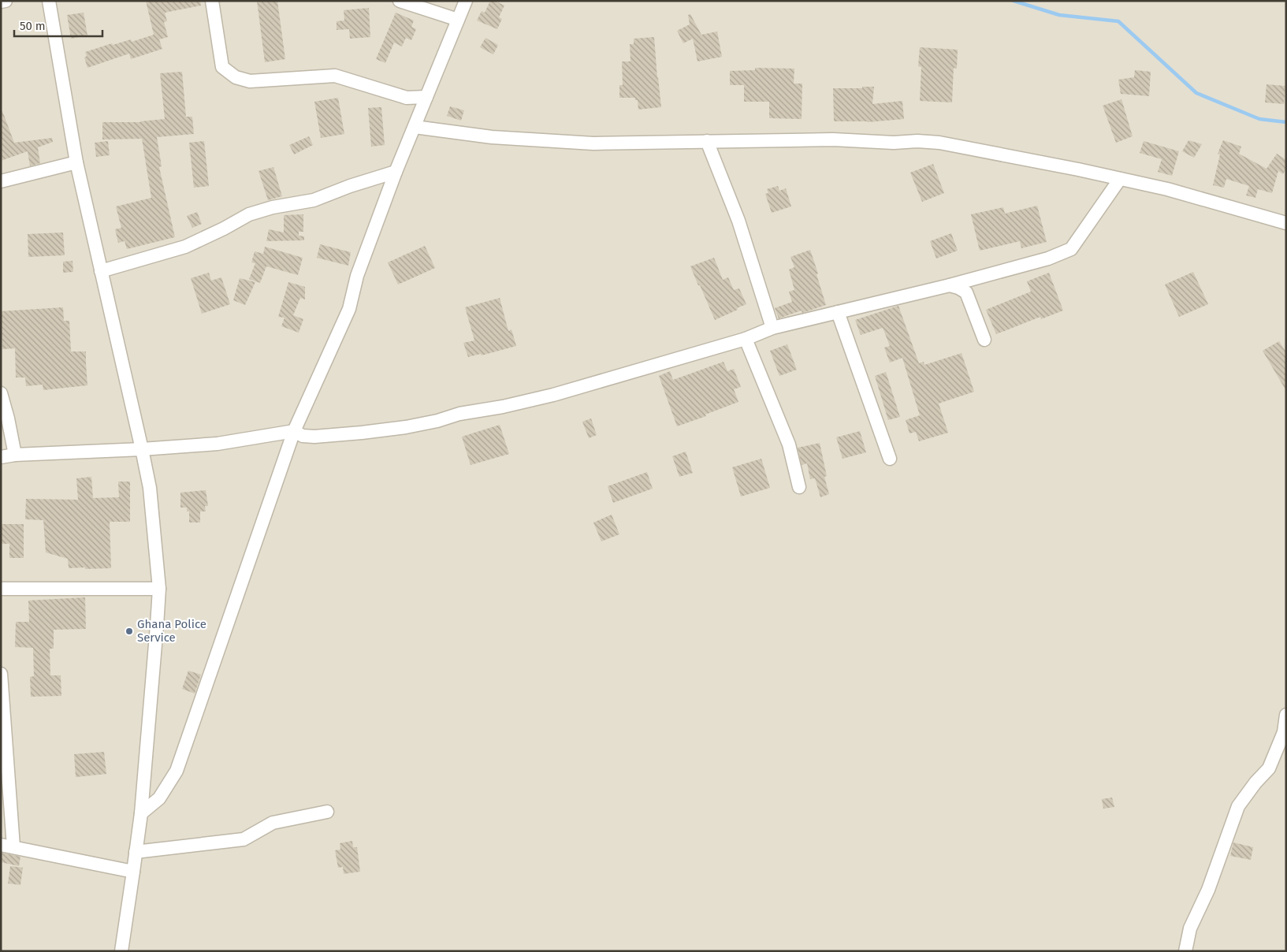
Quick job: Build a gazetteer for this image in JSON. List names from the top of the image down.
{
  "places": ["Ghana Police Service"],
  "scale_bar": "50 m"
}
